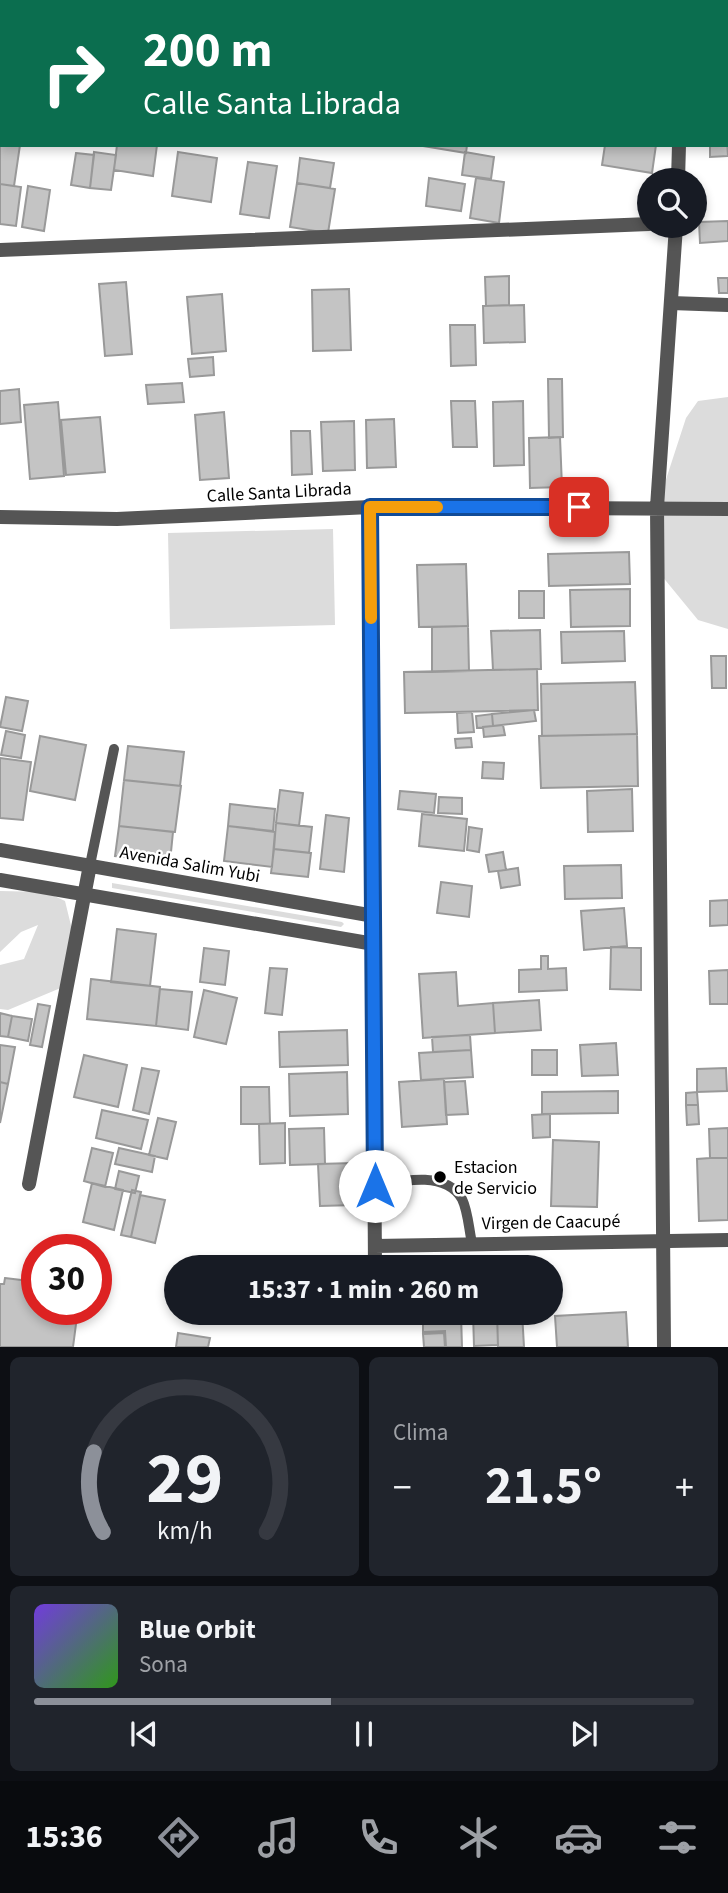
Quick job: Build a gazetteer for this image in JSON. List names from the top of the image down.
{
  "streets": {
    "street": ["Calle Santa Librada", "Avenida Salim Yubi", "Virgen de Caacupé"]
  },
  "places": ["Estacion de Servicio"],
  "page": {
    "turn": ["200 m", "Calle Santa Librada"],
    "limit": "30",
    "trip": "15:37 · 1 min · 260 m",
    "tile": "Clima",
    "heat": ["−", "21.5°", "+"],
    "song": ["Blue Orbit", "Sona"],
    "tabs": "15:36",
    "gauge": ["29", "km/h"]
  }
}
